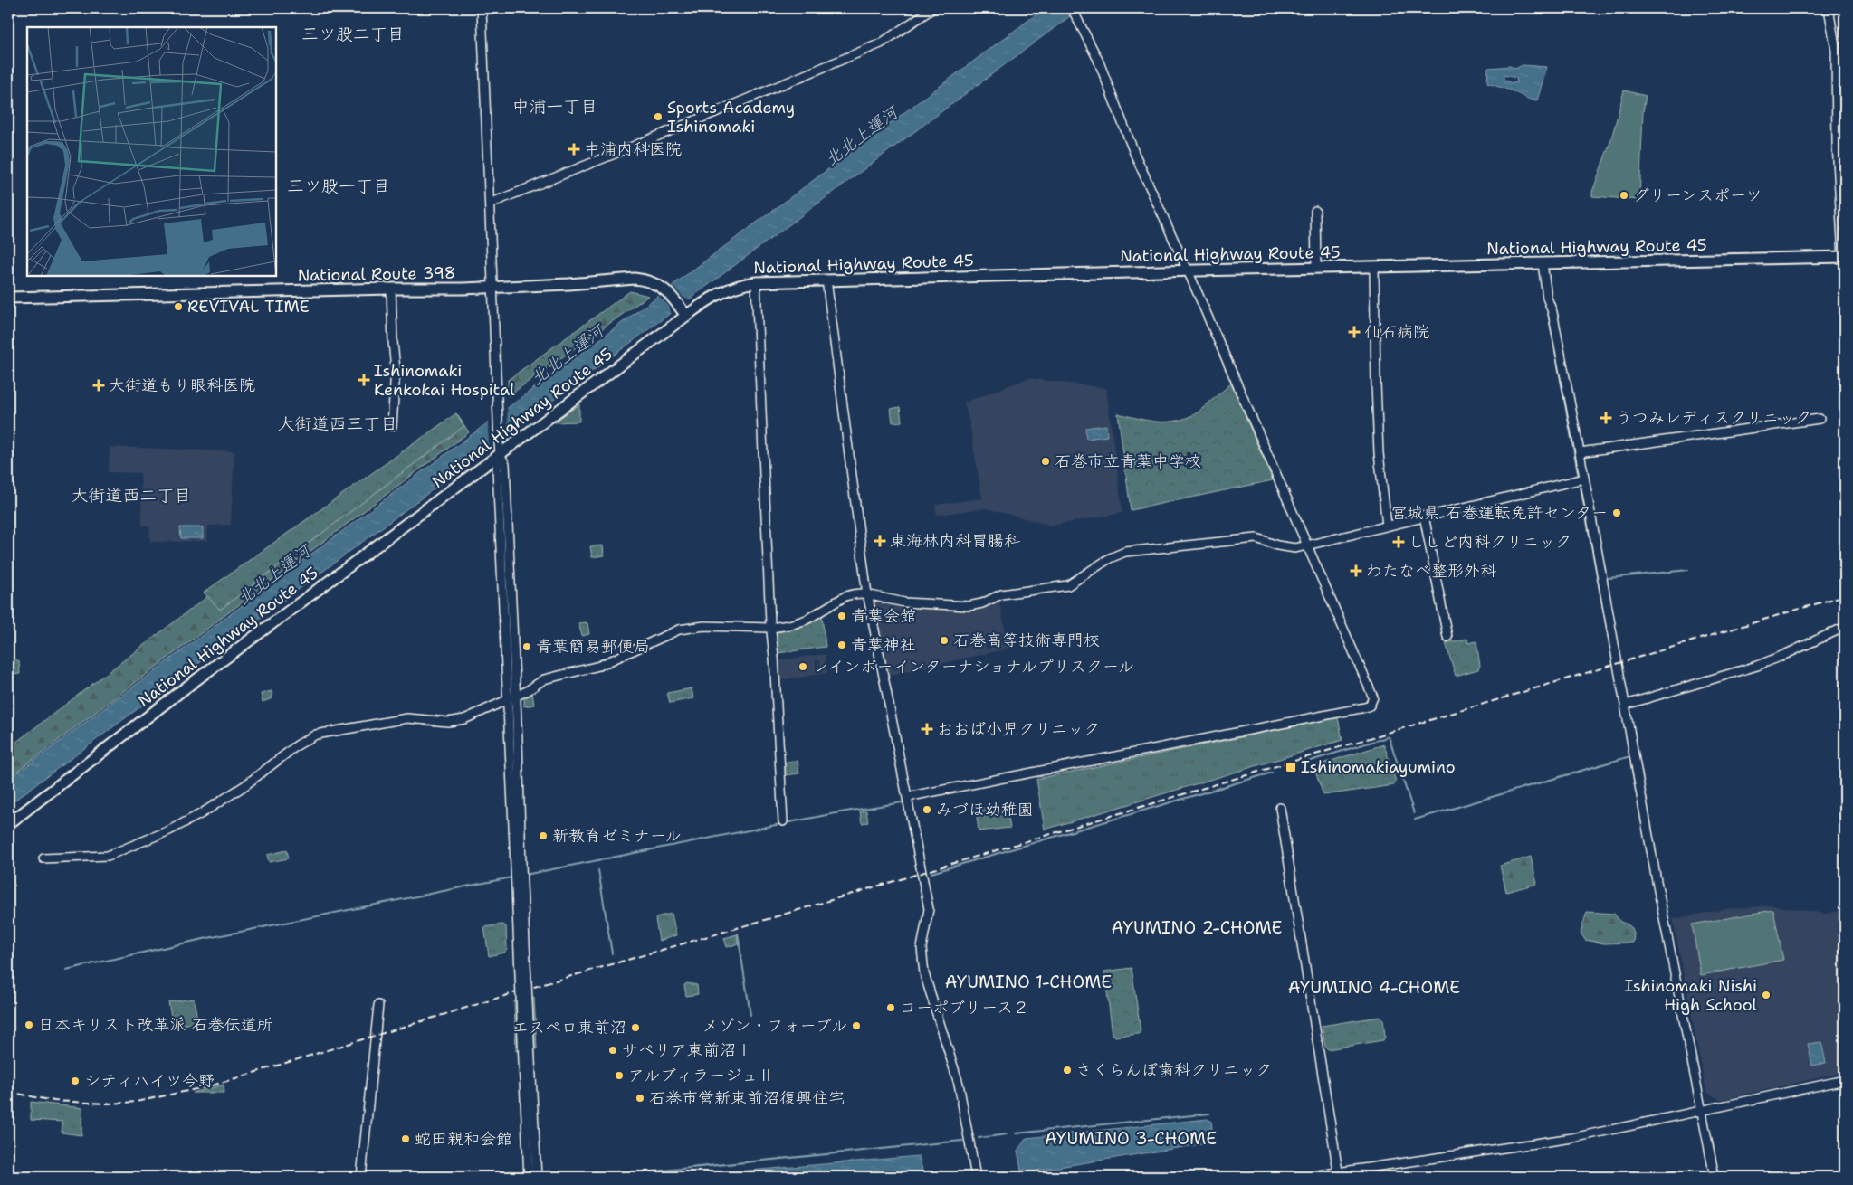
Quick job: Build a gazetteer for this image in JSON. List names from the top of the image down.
{
  "streets": {
    "highway": ["National Highway Route 45", "National Route 398"]
  },
  "crossings": [
    ["National Highway Route 45", "National Route 398"]
  ],
  "districts": [
    "三ツ股二丁目",
    "中浦一丁目",
    "三ツ股一丁目",
    "大街道西三丁目",
    "大街道西二丁目",
    "AYUMINO 2-CHOME",
    "AYUMINO 1-CHOME",
    "AYUMINO 4-CHOME",
    "AYUMINO 3-CHOME"
  ],
  "water": ["北北上運河"],
  "places": {
    "other": [
      "Sports Academy Ishinomaki",
      "グリーンスポーツ",
      "REVIVAL TIME",
      "石巻市立青葉中学校",
      "宮城県 石巻運転免許センター",
      "青葉会館",
      "石巻高等技術専門校",
      "青葉神社",
      "青葉簡易郵便局",
      "レインボーインターナショナルプリスクール",
      "みづほ幼稚園",
      "新教育ゼミナール",
      "Ishinomaki Nishi High School",
      "コーポブリース２",
      "日本キリスト改革派 石巻伝道所",
      "メゾン・フォーブル",
      "エスペロ東前沼",
      "サペリア東前沼Ⅰ",
      "さくらんぼ歯科クリニック",
      "アルブィラージュⅡ",
      "シティハイツ今野",
      "石巻市営新東前沼復興住宅",
      "蛇田親和会館"
    ],
    "health": [
      "中浦内科医院",
      "仙石病院",
      "Ishinomaki Kenkokai Hospital",
      "大街道もり眼科医院",
      "うつみレディスクリニック",
      "東海林内科胃腸科",
      "ししど内科クリニック",
      "わたなべ整形外科",
      "おおば小児クリニック"
    ],
    "transit": ["Ishinomakiayumino"]
  }
}
